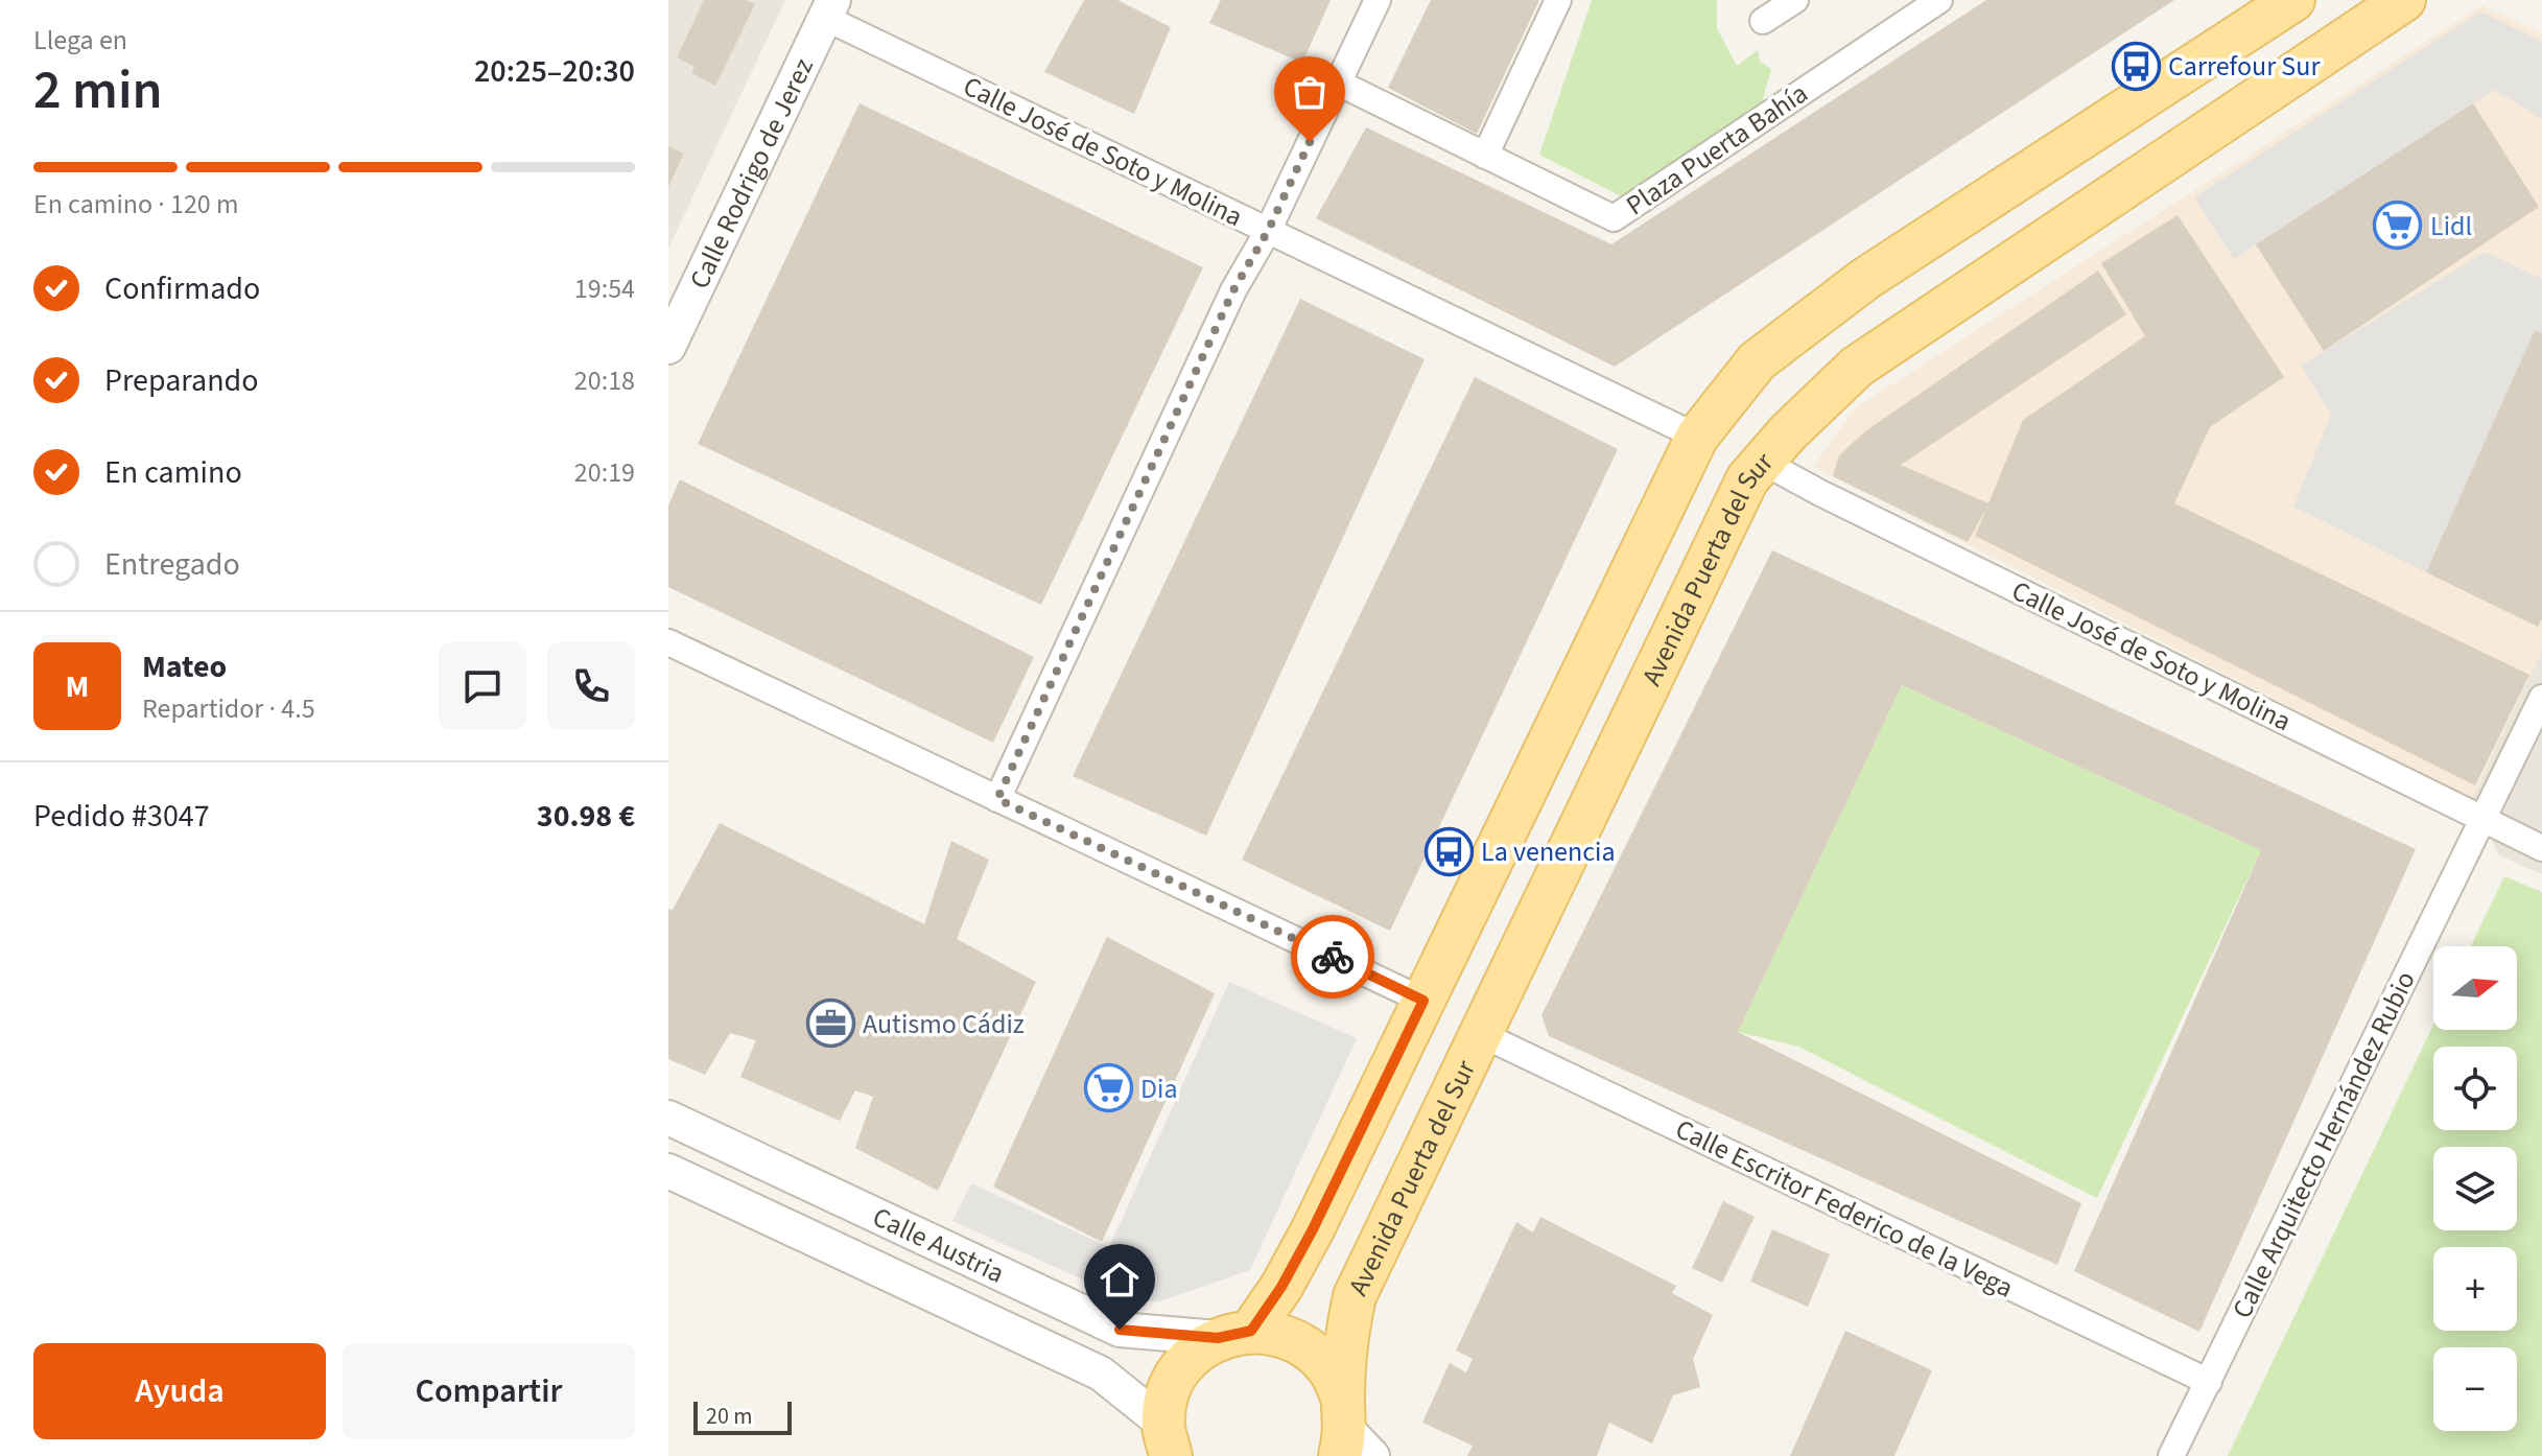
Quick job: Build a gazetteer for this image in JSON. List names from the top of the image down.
{
  "streets": {
    "main road": ["Avenida Puerta del Sur"],
    "street": [
      "Plaza Puerta Bahía",
      "Calle José de Soto y Molina",
      "Calle Rodrigo de Jerez",
      "Calle Arquitecto Hernández Rubio",
      "Calle Escritor Federico de la Vega",
      "Calle Austria"
    ]
  },
  "crossings": [
    ["Calle José de Soto y Molina", "Calle Rodrigo de Jerez"],
    ["Calle José de Soto y Molina", "Avenida Puerta del Sur"],
    ["Calle José de Soto y Molina", "Calle Arquitecto Hernández Rubio"],
    ["Avenida Puerta del Sur", "Calle Escritor Federico de la Vega"],
    ["Avenida Puerta del Sur", "Calle Austria"],
    ["Calle Arquitecto Hernández Rubio", "Calle Escritor Federico de la Vega"]
  ],
  "places": {
    "bus stop": ["Carrefour Sur", "La venencia"],
    "supermarket": ["Lidl", "Dia"],
    "office": ["Autismo Cádiz"]
  },
  "scale_bar": "20 m",
  "north": "right",
  "page": {
    "heading": ["2 min", "Llega en", "20:25–20:30"],
    "panel": [
      "Mateo",
      "Repartidor · 4.5",
      "Pedido #3047",
      "30.98 €"
    ],
    "bar": "En camino · 120 m",
    "list": [
      ["Confirmado", "19:54"],
      ["Preparando", "20:18"],
      ["En camino", "20:19"],
      "Entregado"
    ],
    "round": "M",
    "map_buttons": ["+", "−"],
    "buttons": ["Ayuda", "Compartir"],
    "scale": "20 m"
  }
}
